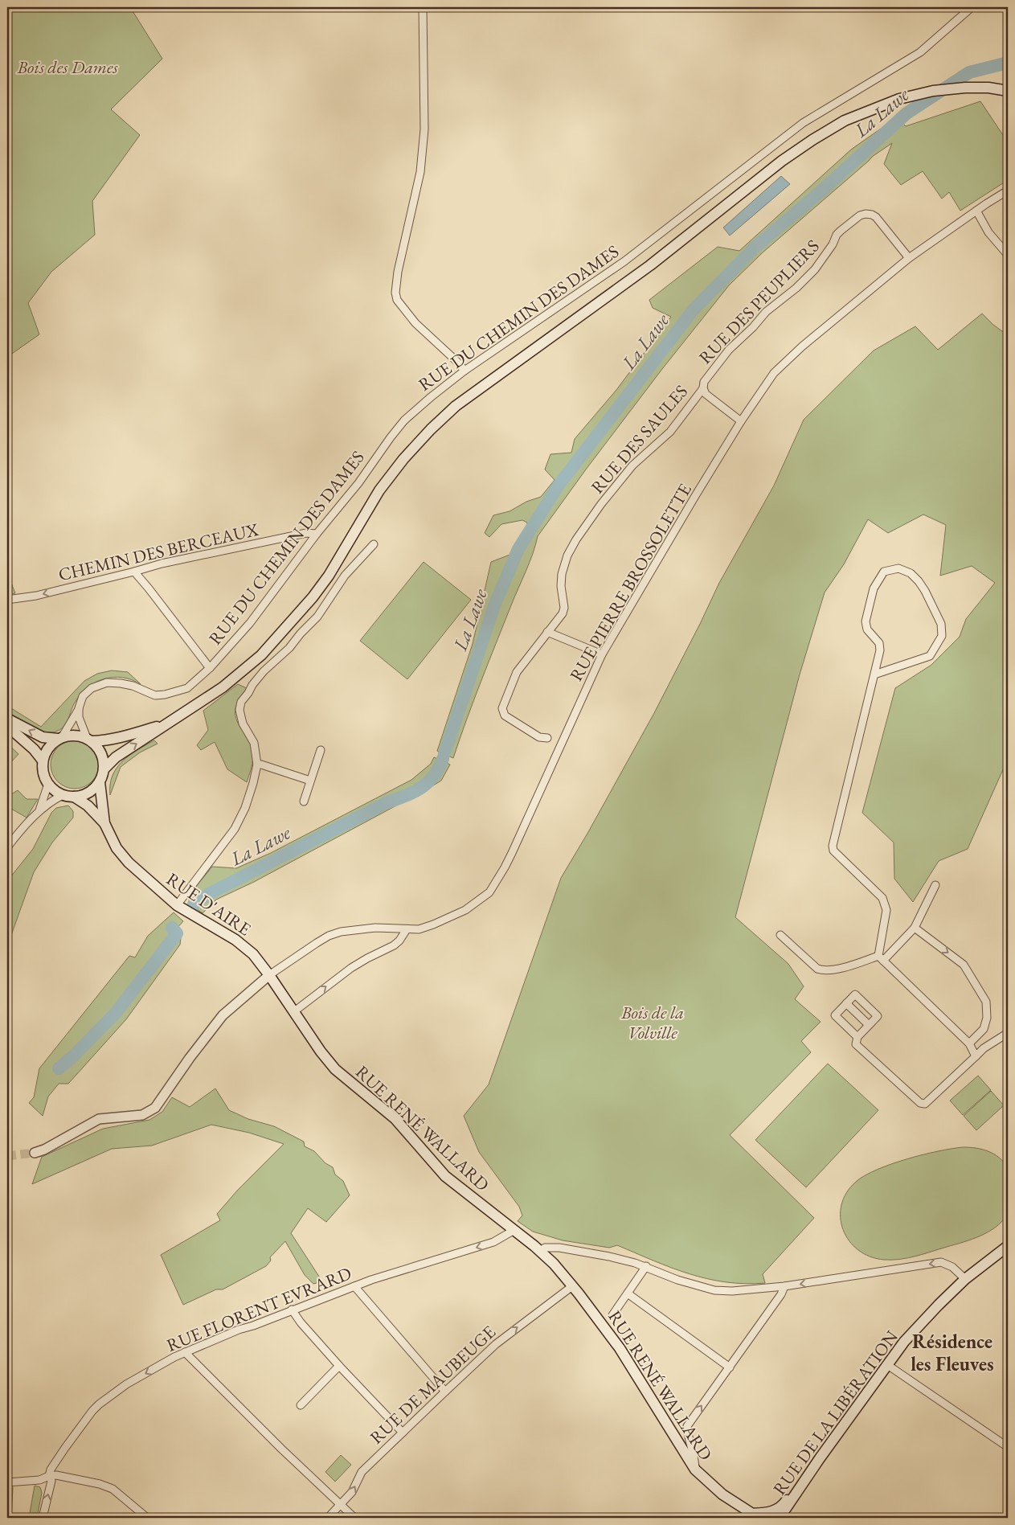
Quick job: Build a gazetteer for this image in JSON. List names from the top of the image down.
{
  "streets": {
    "main road": ["RUE D'AIRE", "RUE RENÉ WALLARD", "RUE DE LA LIBÉRATION"],
    "street": [
      "RUE DES PEUPLIERS",
      "RUE DU CHEMIN DES DAMES",
      "RUE DES SAULES",
      "CHEMIN DES BERCEAUX",
      "RUE PIERRE BROSSOLETTE",
      "RUE FLORENT EVRARD",
      "RUE DE MAUBEUGE"
    ]
  },
  "crossings": [
    ["RUE DES PEUPLIERS", "RUE DES SAULES"],
    ["RUE DES PEUPLIERS", "RUE PIERRE BROSSOLETTE"],
    ["RUE DU CHEMIN DES DAMES", "CHEMIN DES BERCEAUX"],
    ["RUE DU CHEMIN DES DAMES", "RUE D'AIRE"],
    ["RUE PIERRE BROSSOLETTE", "RUE RENÉ WALLARD"],
    ["RUE D'AIRE", "RUE RENÉ WALLARD"],
    ["RUE RENÉ WALLARD", "RUE FLORENT EVRARD"],
    ["RUE RENÉ WALLARD", "RUE DE MAUBEUGE"],
    ["RUE RENÉ WALLARD", "RUE DE LA LIBÉRATION"]
  ],
  "one_way": ["CHEMIN DES BERCEAUX", "RUE DE MAUBEUGE"],
  "districts": ["Résidence les Fleuves"],
  "water": ["La Lawe"],
  "parks": ["Bois des Dames", "Bois de la Volville"]
}
